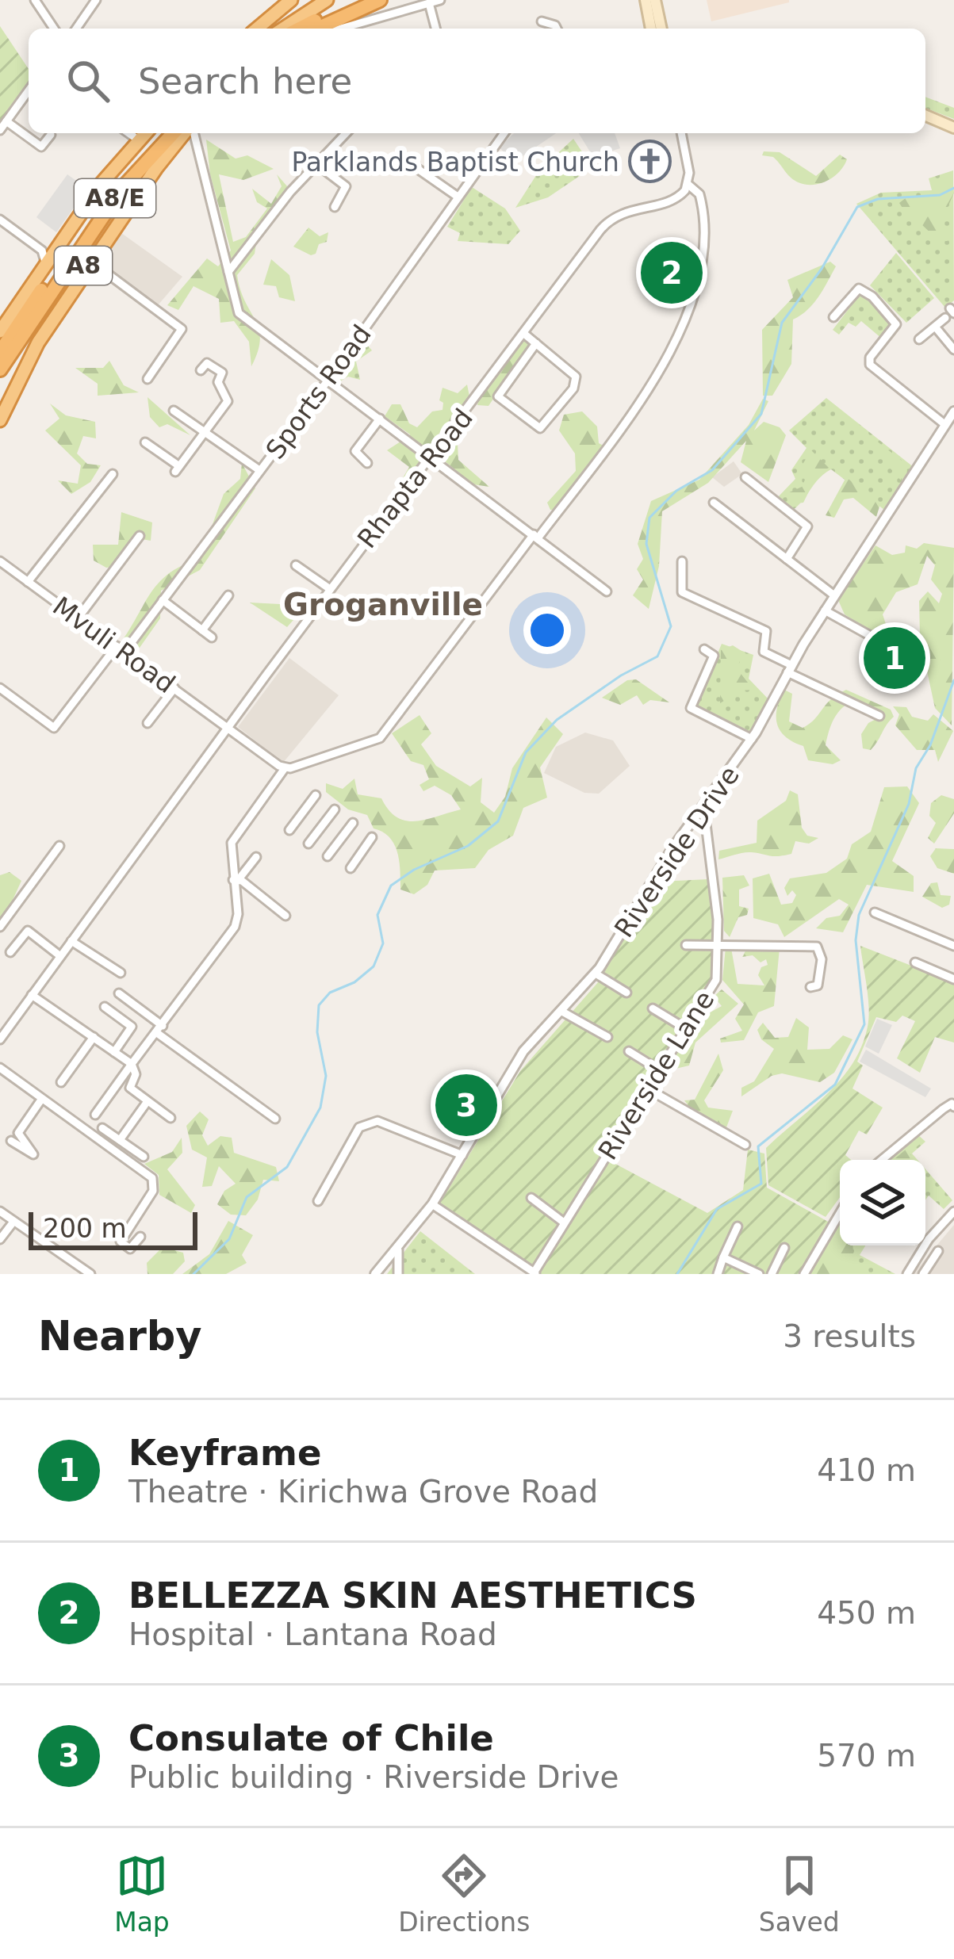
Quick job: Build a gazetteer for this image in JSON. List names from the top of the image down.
{
  "streets": {
    "highway": ["A8/E", "A8"],
    "street": [
      "Sports Road",
      "Rhapta Road",
      "Mvuli Road",
      "Riverside Drive",
      "Riverside Lane"
    ]
  },
  "crossings": [
    ["A8/E", "A8"],
    ["Sports Road", "Mvuli Road"],
    ["Rhapta Road", "Mvuli Road"],
    ["Riverside Drive", "Riverside Lane"]
  ],
  "districts": ["Groganville"],
  "places": {
    "church": ["Parklands Baptist Church"]
  },
  "scale_bar": "200 m",
  "page": {
    "search": "Search here",
    "pins": ["2", "1", "3"],
    "scale": "200 m",
    "heading": ["Nearby", "3 results"],
    "list": [
      {
        "mark": "1",
        "name": "Keyframe",
        "note": "Theatre · Kirichwa Grove Road",
        "value": "410 m"
      },
      {
        "mark": "2",
        "name": "BELLEZZA SKIN AESTHETICS",
        "note": "Hospital · Lantana Road",
        "value": "450 m"
      },
      {
        "mark": "3",
        "name": "Consulate of Chile",
        "note": "Public building · Riverside Drive",
        "value": "570 m"
      }
    ],
    "nav": ["Map", "Directions", "Saved"]
  }
}
